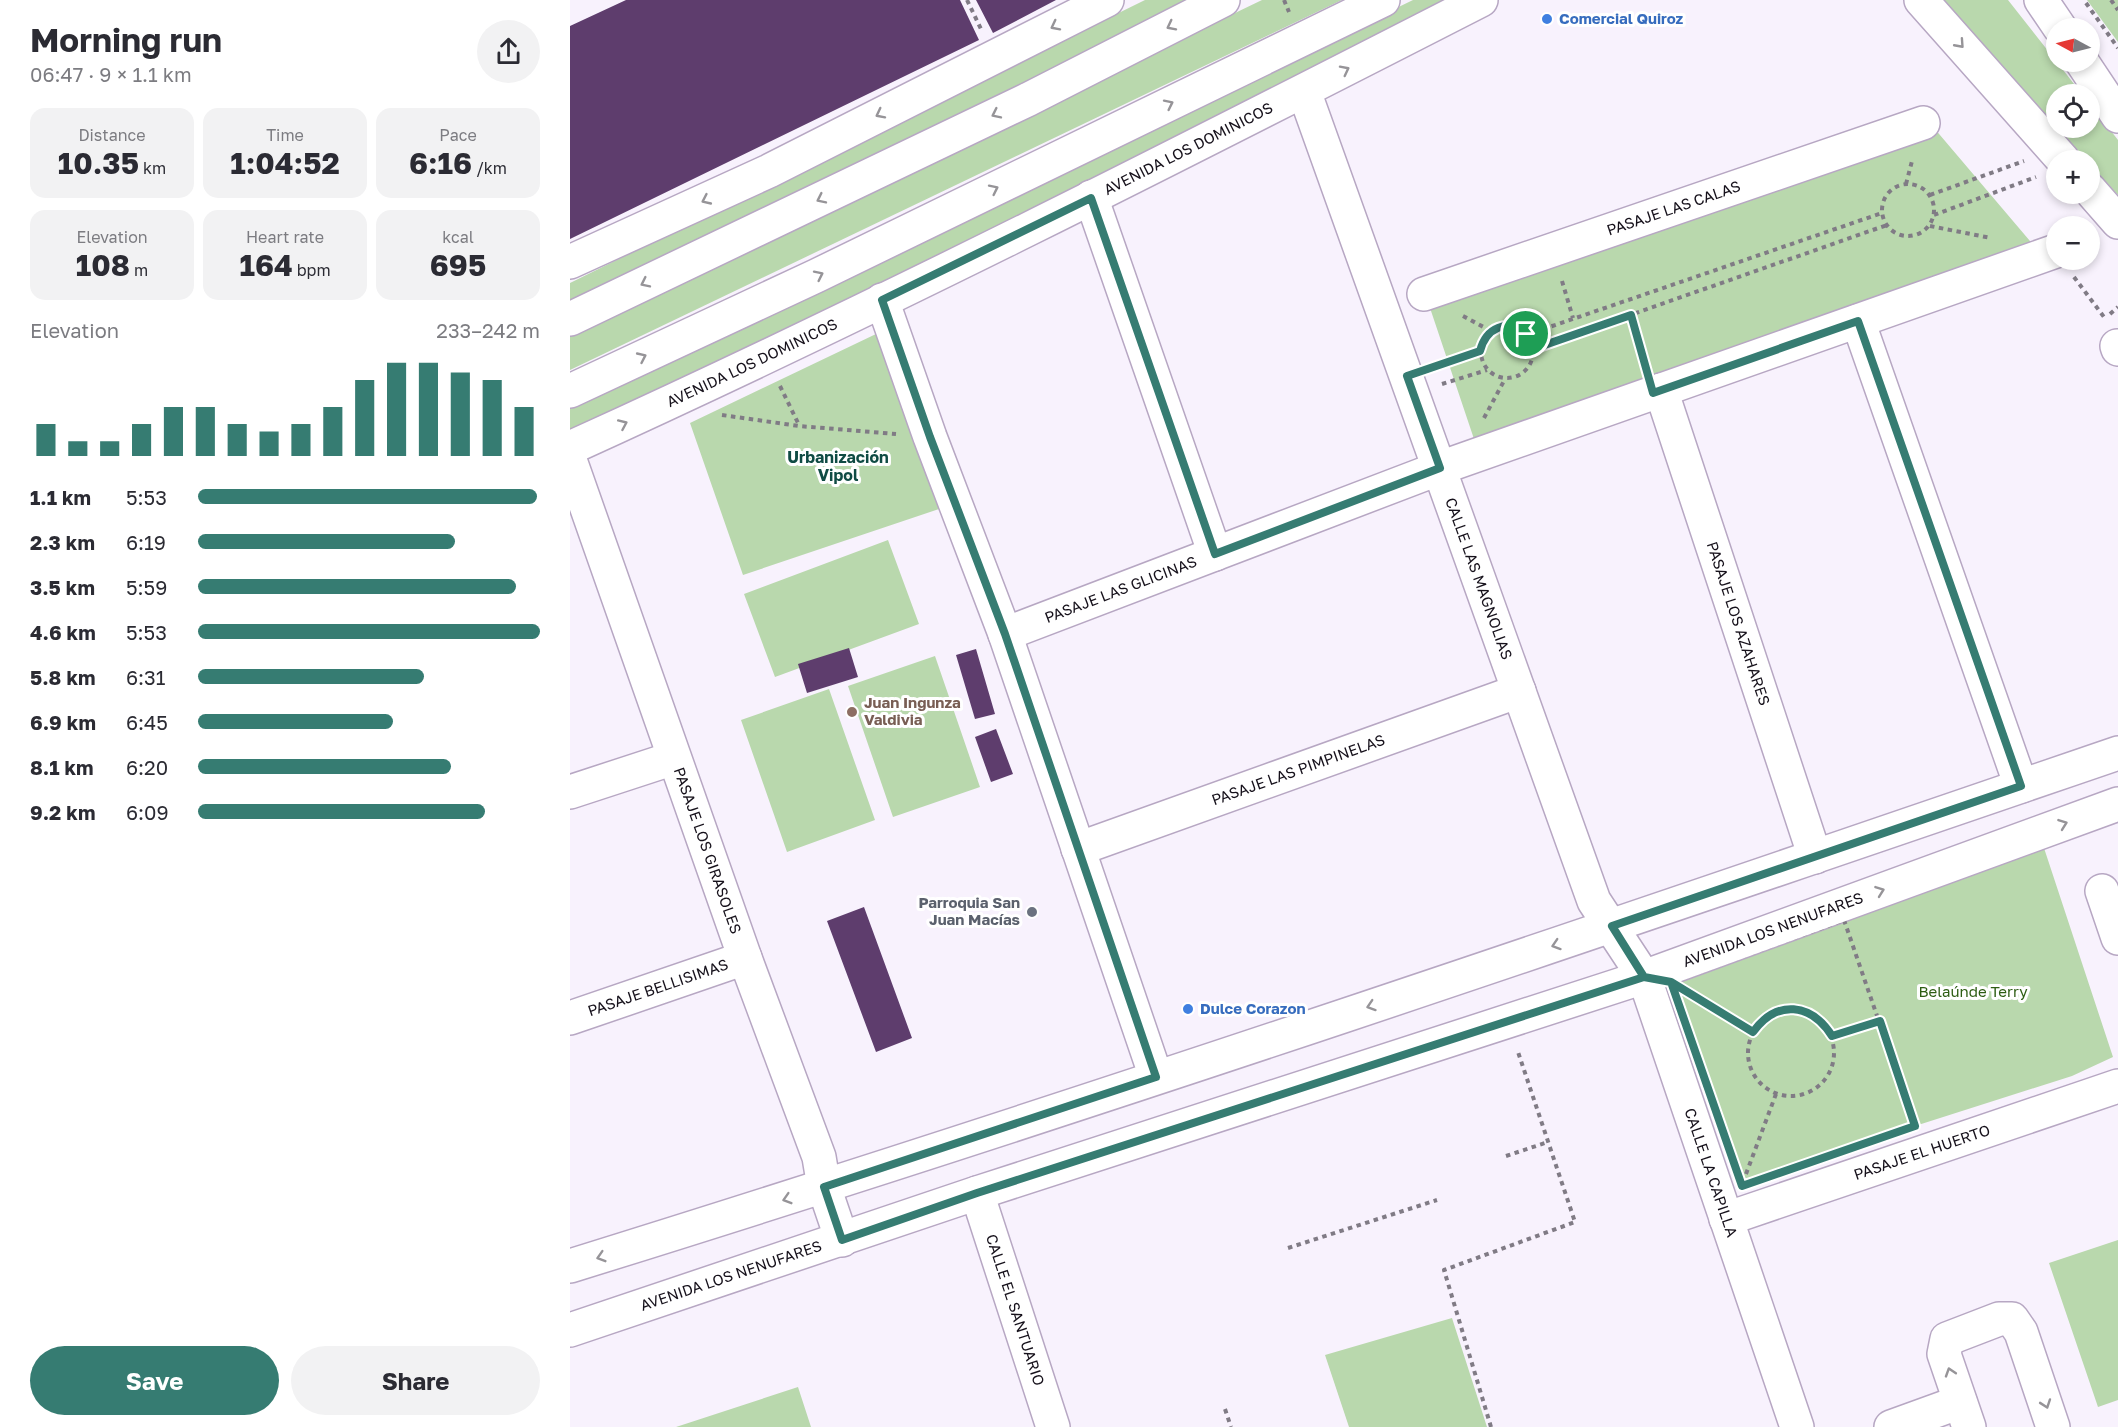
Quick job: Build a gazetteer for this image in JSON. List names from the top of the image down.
{
  "streets": {
    "street": [
      "AVENIDA LOS DOMINICOS",
      "PASAJE LAS CALAS",
      "CALLE LAS MAGNOLIAS",
      "PASAJE LAS GLICINAS",
      "PASAJE LOS AZAHARES",
      "PASAJE LAS PIMPINELAS",
      "PASAJE LOS GIRASOLES",
      "AVENIDA LOS NENUFARES",
      "PASAJE BELLISIMAS",
      "PASAJE EL HUERTO",
      "CALLE LA CAPILLA",
      "CALLE EL SANTUARIO"
    ]
  },
  "crossings": [
    ["AVENIDA LOS DOMINICOS", "CALLE LAS MAGNOLIAS"],
    ["CALLE LAS MAGNOLIAS", "PASAJE LAS GLICINAS"],
    ["CALLE LAS MAGNOLIAS", "PASAJE LAS PIMPINELAS"],
    ["CALLE LAS MAGNOLIAS", "CALLE LA CAPILLA"],
    ["PASAJE LAS GLICINAS", "PASAJE LOS AZAHARES"],
    ["PASAJE LOS GIRASOLES", "AVENIDA LOS NENUFARES"],
    ["PASAJE LOS GIRASOLES", "PASAJE BELLISIMAS"],
    ["AVENIDA LOS NENUFARES", "CALLE LA CAPILLA"],
    ["AVENIDA LOS NENUFARES", "CALLE EL SANTUARIO"],
    ["PASAJE EL HUERTO", "CALLE LA CAPILLA"]
  ],
  "districts": ["Urbanización Vipol"],
  "parks": ["Belaúnde Terry"],
  "places": [
    "Comercial Quiroz",
    "Juan Ingunza Valdivia",
    "Parroquia San Juan Macías",
    "Dulce Corazon"
  ],
  "north": "left",
  "page": {
    "heading": ["Morning run", "06:47 · 9 × 1.1 km"],
    "map_buttons": ["+", "−"],
    "stats": [
      ["Distance", "10.35 km"],
      ["Time", "1:04:52"],
      ["Pace", "6:16 /km"],
      ["Elevation", "108 m"],
      ["Heart rate", "164 bpm"],
      ["kcal", "695"]
    ],
    "chart": ["Elevation", "233–242 m"],
    "list": [
      {
        "name": "1.1 km",
        "note": "5:53"
      },
      {
        "name": "2.3 km",
        "note": "6:19"
      },
      {
        "name": "3.5 km",
        "note": "5:59"
      },
      {
        "name": "4.6 km",
        "note": "5:53"
      },
      {
        "name": "5.8 km",
        "note": "6:31"
      },
      {
        "name": "6.9 km",
        "note": "6:45"
      },
      {
        "name": "8.1 km",
        "note": "6:20"
      },
      {
        "name": "9.2 km",
        "note": "6:09"
      }
    ],
    "buttons": ["Save", "Share"]
  }
}
